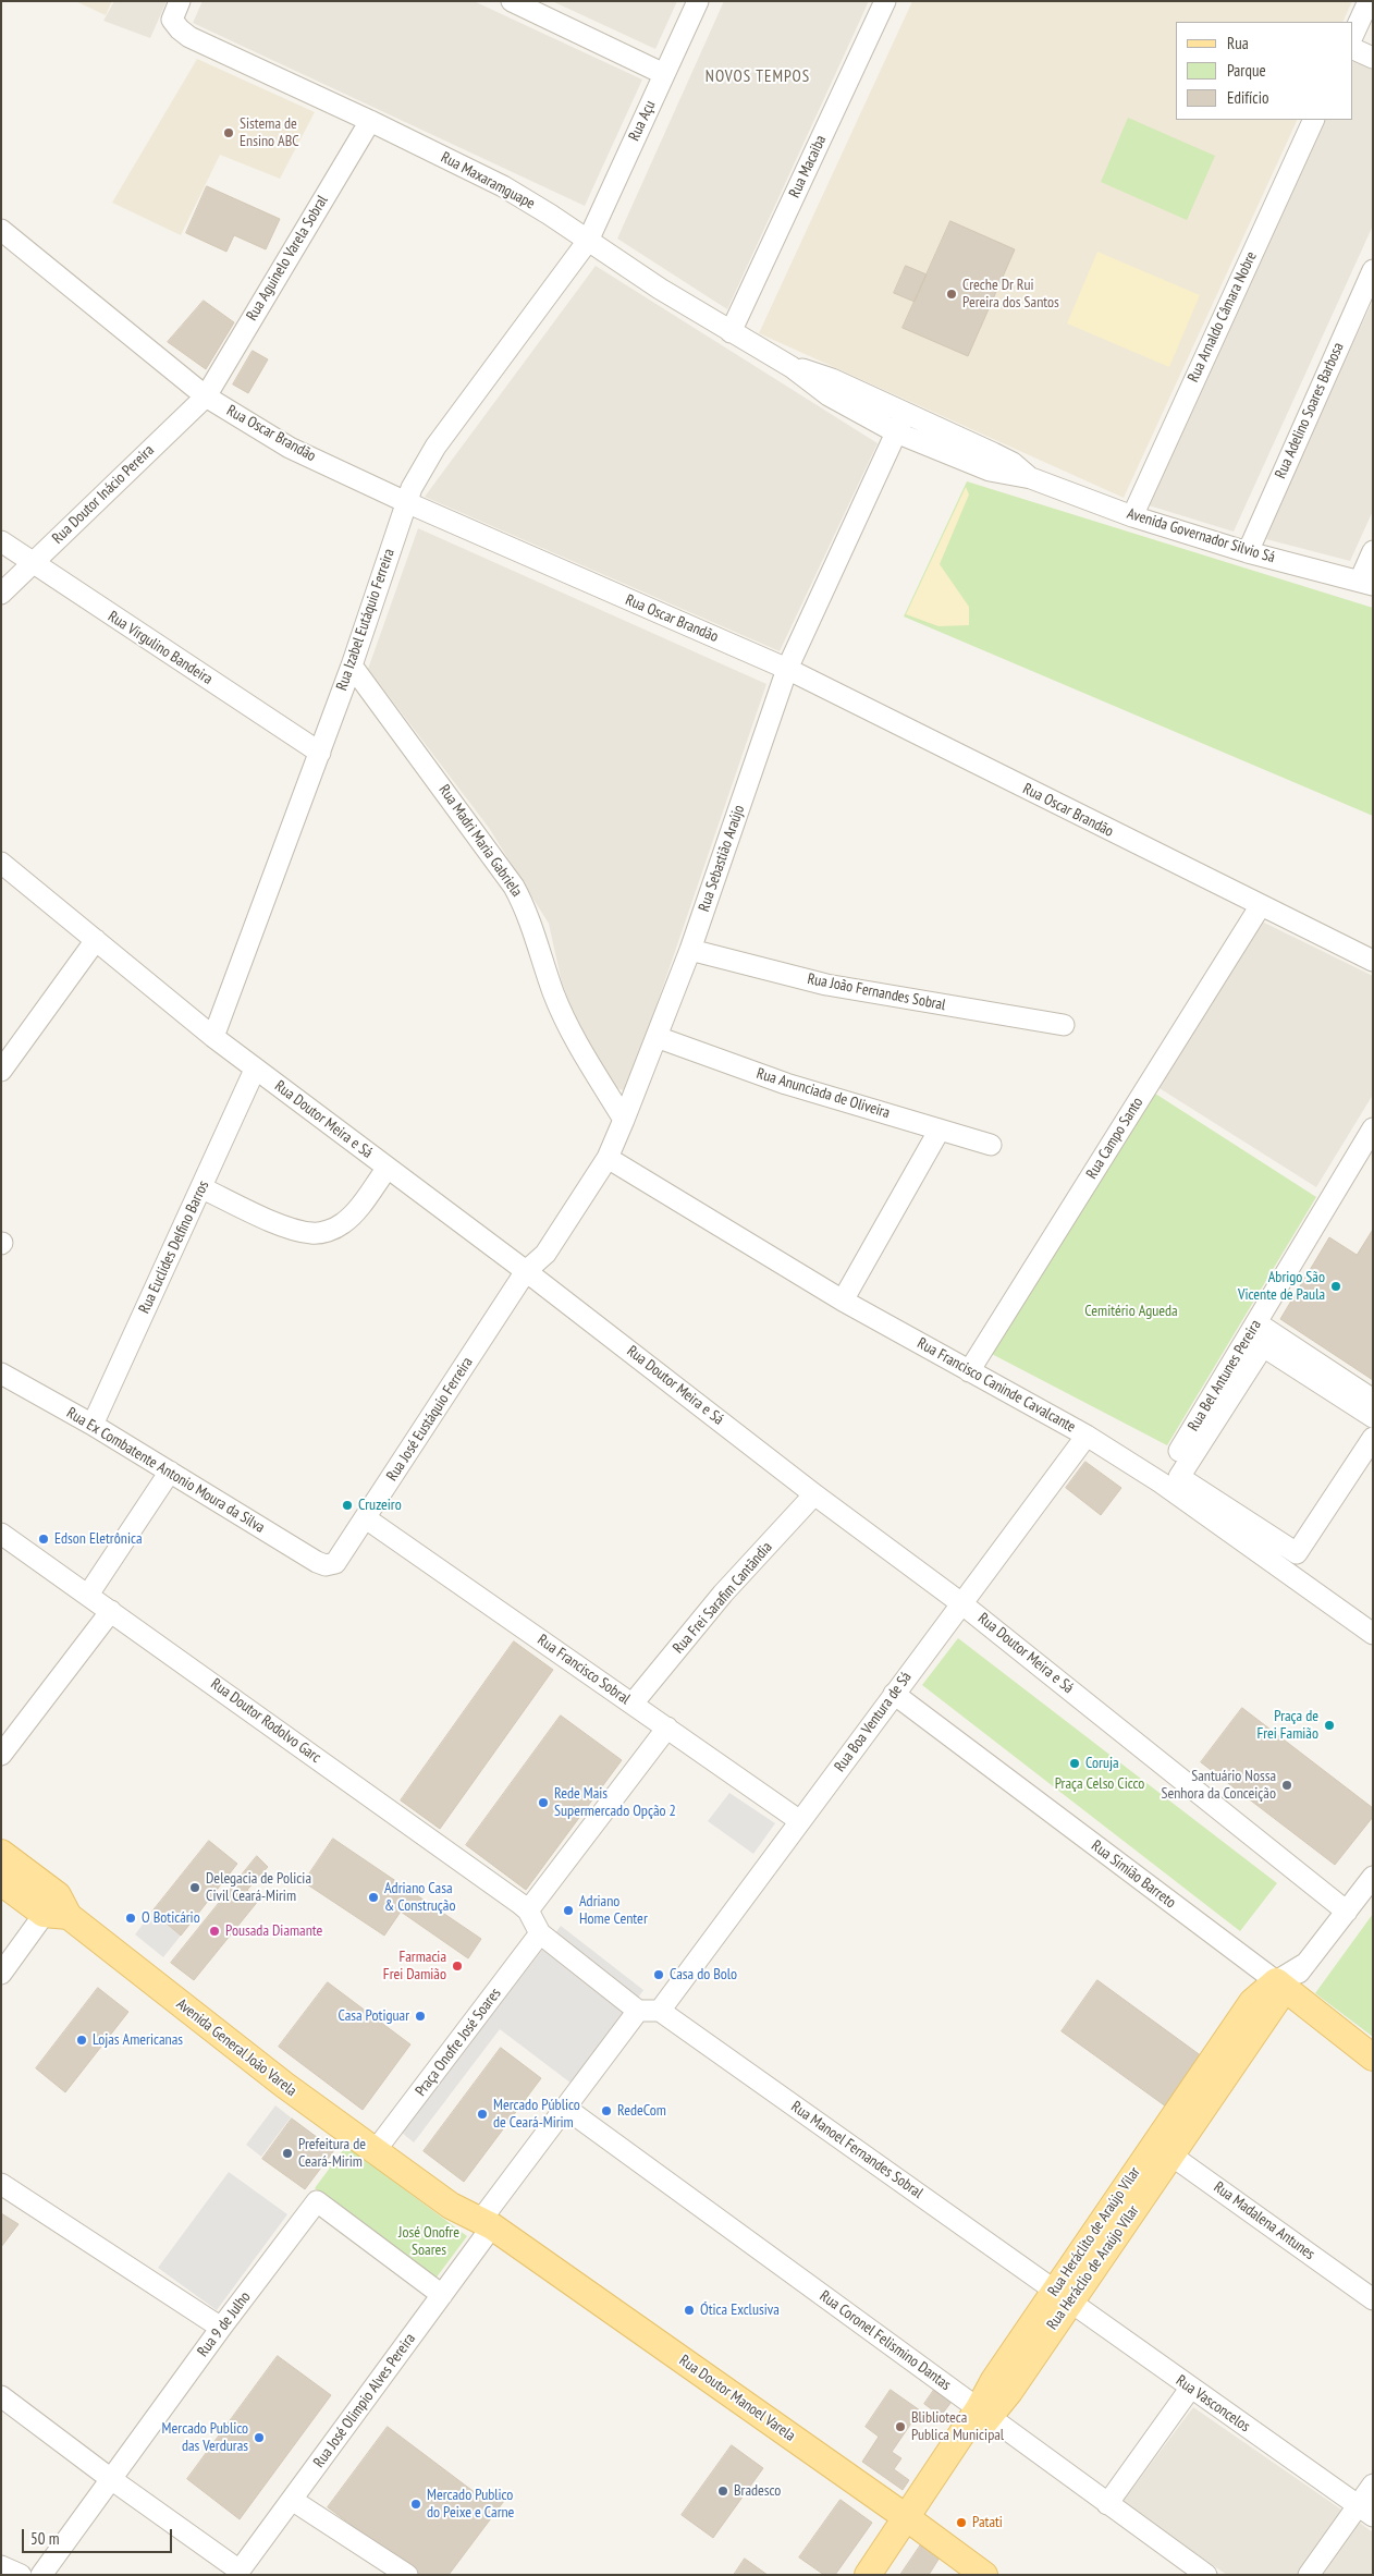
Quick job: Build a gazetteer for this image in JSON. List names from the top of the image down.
{
  "streets": {
    "main road": [
      "Rua Simião Barreto",
      "Avenida General João Varela",
      "Rua Heráclito de Araújo Vilar",
      "Rua Doutor Manoel Varela"
    ],
    "street": [
      "Rua Açu",
      "Rua Macaiba",
      "Rua Maxaramguape",
      "Rua Aguinelo Varela Sobral",
      "Rua Arnaldo Câmara Nobre",
      "Rua Adelino Soares Barbosa",
      "Rua Oscar Brandão",
      "Rua Doutor Inácio Pereira",
      "Avenida Governador Silvio Sá",
      "Rua Izabel Eutáquio Ferreira",
      "Rua Virgulino Bandeira",
      "Rua Madri Maria Gabriela",
      "Rua Sebastião Araújo",
      "Rua João Fernandes Sobral",
      "Rua Anunciada de Oliveira",
      "Rua Doutor Meira e Sá",
      "Rua Campo Santo",
      "Rua Euclides Delfino Barros",
      "Rua Bel Antunes Pereira",
      "Rua Francisco Caninde Cavalcante",
      "Rua José Eustáquio Ferreira",
      "Rua Ex Combatente Antonio Moura da Silva",
      "Rua Frei Sarafim Cantãndia",
      "Rua Francisco Sobral",
      "Rua Doutor Rodolvo Garc",
      "Rua Boa Ventura de Sá",
      "Praça Onofre José Soares",
      "Rua Manoel Fernandes Sobral",
      "Rua Madalena Antunes",
      "Rua 9 de Julho",
      "Rua Coronel Felismino Dantas",
      "Rua José Olimpio Alves Pereira",
      "Rua Vasconcelos"
    ]
  },
  "crossings": [
    ["Rua Açu", "Rua Maxaramguape"],
    ["Rua Açu", "Rua Izabel Eutáquio Ferreira"],
    ["Rua Macaiba", "Rua Maxaramguape"],
    ["Rua Maxaramguape", "Rua Aguinelo Varela Sobral"],
    ["Rua Maxaramguape", "Avenida Governador Silvio Sá"],
    ["Rua Maxaramguape", "Rua Izabel Eutáquio Ferreira"],
    ["Rua Maxaramguape", "Rua Sebastião Araújo"],
    ["Rua Aguinelo Varela Sobral", "Rua Oscar Brandão"],
    ["Rua Aguinelo Varela Sobral", "Rua Doutor Inácio Pereira"],
    ["Rua Arnaldo Câmara Nobre", "Avenida Governador Silvio Sá"],
    ["Rua Adelino Soares Barbosa", "Avenida Governador Silvio Sá"],
    ["Rua Oscar Brandão", "Rua Doutor Inácio Pereira"],
    ["Rua Oscar Brandão", "Rua Izabel Eutáquio Ferreira"],
    ["Rua Oscar Brandão", "Rua Sebastião Araújo"],
    ["Rua Oscar Brandão", "Rua Campo Santo"],
    ["Rua Doutor Inácio Pereira", "Rua Virgulino Bandeira"],
    ["Avenida Governador Silvio Sá", "Rua Sebastião Araújo"],
    ["Rua Izabel Eutáquio Ferreira", "Rua Virgulino Bandeira"],
    ["Rua Izabel Eutáquio Ferreira", "Rua Madri Maria Gabriela"],
    ["Rua Izabel Eutáquio Ferreira", "Rua Doutor Meira e Sá"],
    ["Rua Madri Maria Gabriela", "Rua Sebastião Araújo"],
    ["Rua Sebastião Araújo", "Rua João Fernandes Sobral"],
    ["Rua Sebastião Araújo", "Rua Anunciada de Oliveira"],
    ["Rua Sebastião Araújo", "Rua Doutor Meira e Sá"],
    ["Rua Sebastião Araújo", "Rua Francisco Caninde Cavalcante"],
    ["Rua Sebastião Araújo", "Rua José Eustáquio Ferreira"],
    ["Rua Doutor Meira e Sá", "Rua Euclides Delfino Barros"],
    ["Rua Doutor Meira e Sá", "Rua José Eustáquio Ferreira"],
    ["Rua Doutor Meira e Sá", "Rua Frei Sarafim Cantãndia"],
    ["Rua Doutor Meira e Sá", "Rua Boa Ventura de Sá"],
    ["Rua Campo Santo", "Rua Francisco Caninde Cavalcante"],
    ["Rua Euclides Delfino Barros", "Rua Ex Combatente Antonio Moura da Silva"],
    ["Rua Bel Antunes Pereira", "Rua Francisco Caninde Cavalcante"],
    ["Rua Francisco Caninde Cavalcante", "Rua Boa Ventura de Sá"],
    ["Rua José Eustáquio Ferreira", "Rua Ex Combatente Antonio Moura da Silva"],
    ["Rua José Eustáquio Ferreira", "Rua Francisco Sobral"],
    ["Rua Frei Sarafim Cantãndia", "Rua Francisco Sobral"],
    ["Rua Francisco Sobral", "Rua Boa Ventura de Sá"],
    ["Rua Boa Ventura de Sá", "Rua Simião Barreto"],
    ["Rua Boa Ventura de Sá", "Rua Manoel Fernandes Sobral"],
    ["Praça Onofre José Soares", "Avenida General João Varela"],
    ["Avenida General João Varela", "Rua Doutor Manoel Varela"],
    ["Avenida General João Varela", "Rua José Olimpio Alves Pereira"],
    ["Rua Manoel Fernandes Sobral", "Rua Heráclito de Araújo Vilar"],
    ["Rua Manoel Fernandes Sobral", "Rua Vasconcelos"],
    ["Rua Madalena Antunes", "Rua Heráclito de Araújo Vilar"],
    ["Rua Heráclito de Araújo Vilar", "Rua Coronel Felismino Dantas"],
    ["Rua Heráclito de Araújo Vilar", "Rua Vasconcelos"],
    ["Rua 9 de Julho", "Rua José Olimpio Alves Pereira"],
    ["Rua Doutor Manoel Varela", "Rua José Olimpio Alves Pereira"]
  ],
  "districts": ["NOVOS TEMPOS"],
  "parks": ["Cemitério Agueda", "Praça Celso Cicco", "José Onofre Soares"],
  "places": [
    "Sistema de Ensino ABC",
    "Creche Dr Rui Pereira dos Santos",
    "Abrigo São Vicente de Paula",
    "Cruzeiro",
    "Edson Eletrônica",
    "Praça de Frei Famião",
    "Coruja",
    "Santuário Nossa Senhora da Conceição",
    "Rede Mais Supermercado Opção 2",
    "Delegacia de Policia Civil Ceará-Mirim",
    "Adriano Casa & Construção",
    "Adriano Home Center",
    "O Boticário",
    "Pousada Diamante",
    "Farmacia Frei Damião",
    "Casa do Bolo",
    "Casa Potiguar",
    "Lojas Americanas",
    "RedeCom",
    "Mercado Público de Ceará-Mirim",
    "Prefeitura de Ceará-Mirim",
    "Ótica Exclusiva",
    "Bliblioteca Publica Municipal",
    "Mercado Publico das Verduras",
    "Bradesco",
    "Mercado Publico do Peixe e Carne",
    "Patati"
  ],
  "legend": ["Rua", "Parque", "Edifício"],
  "scale_bar": "50 m"
}
